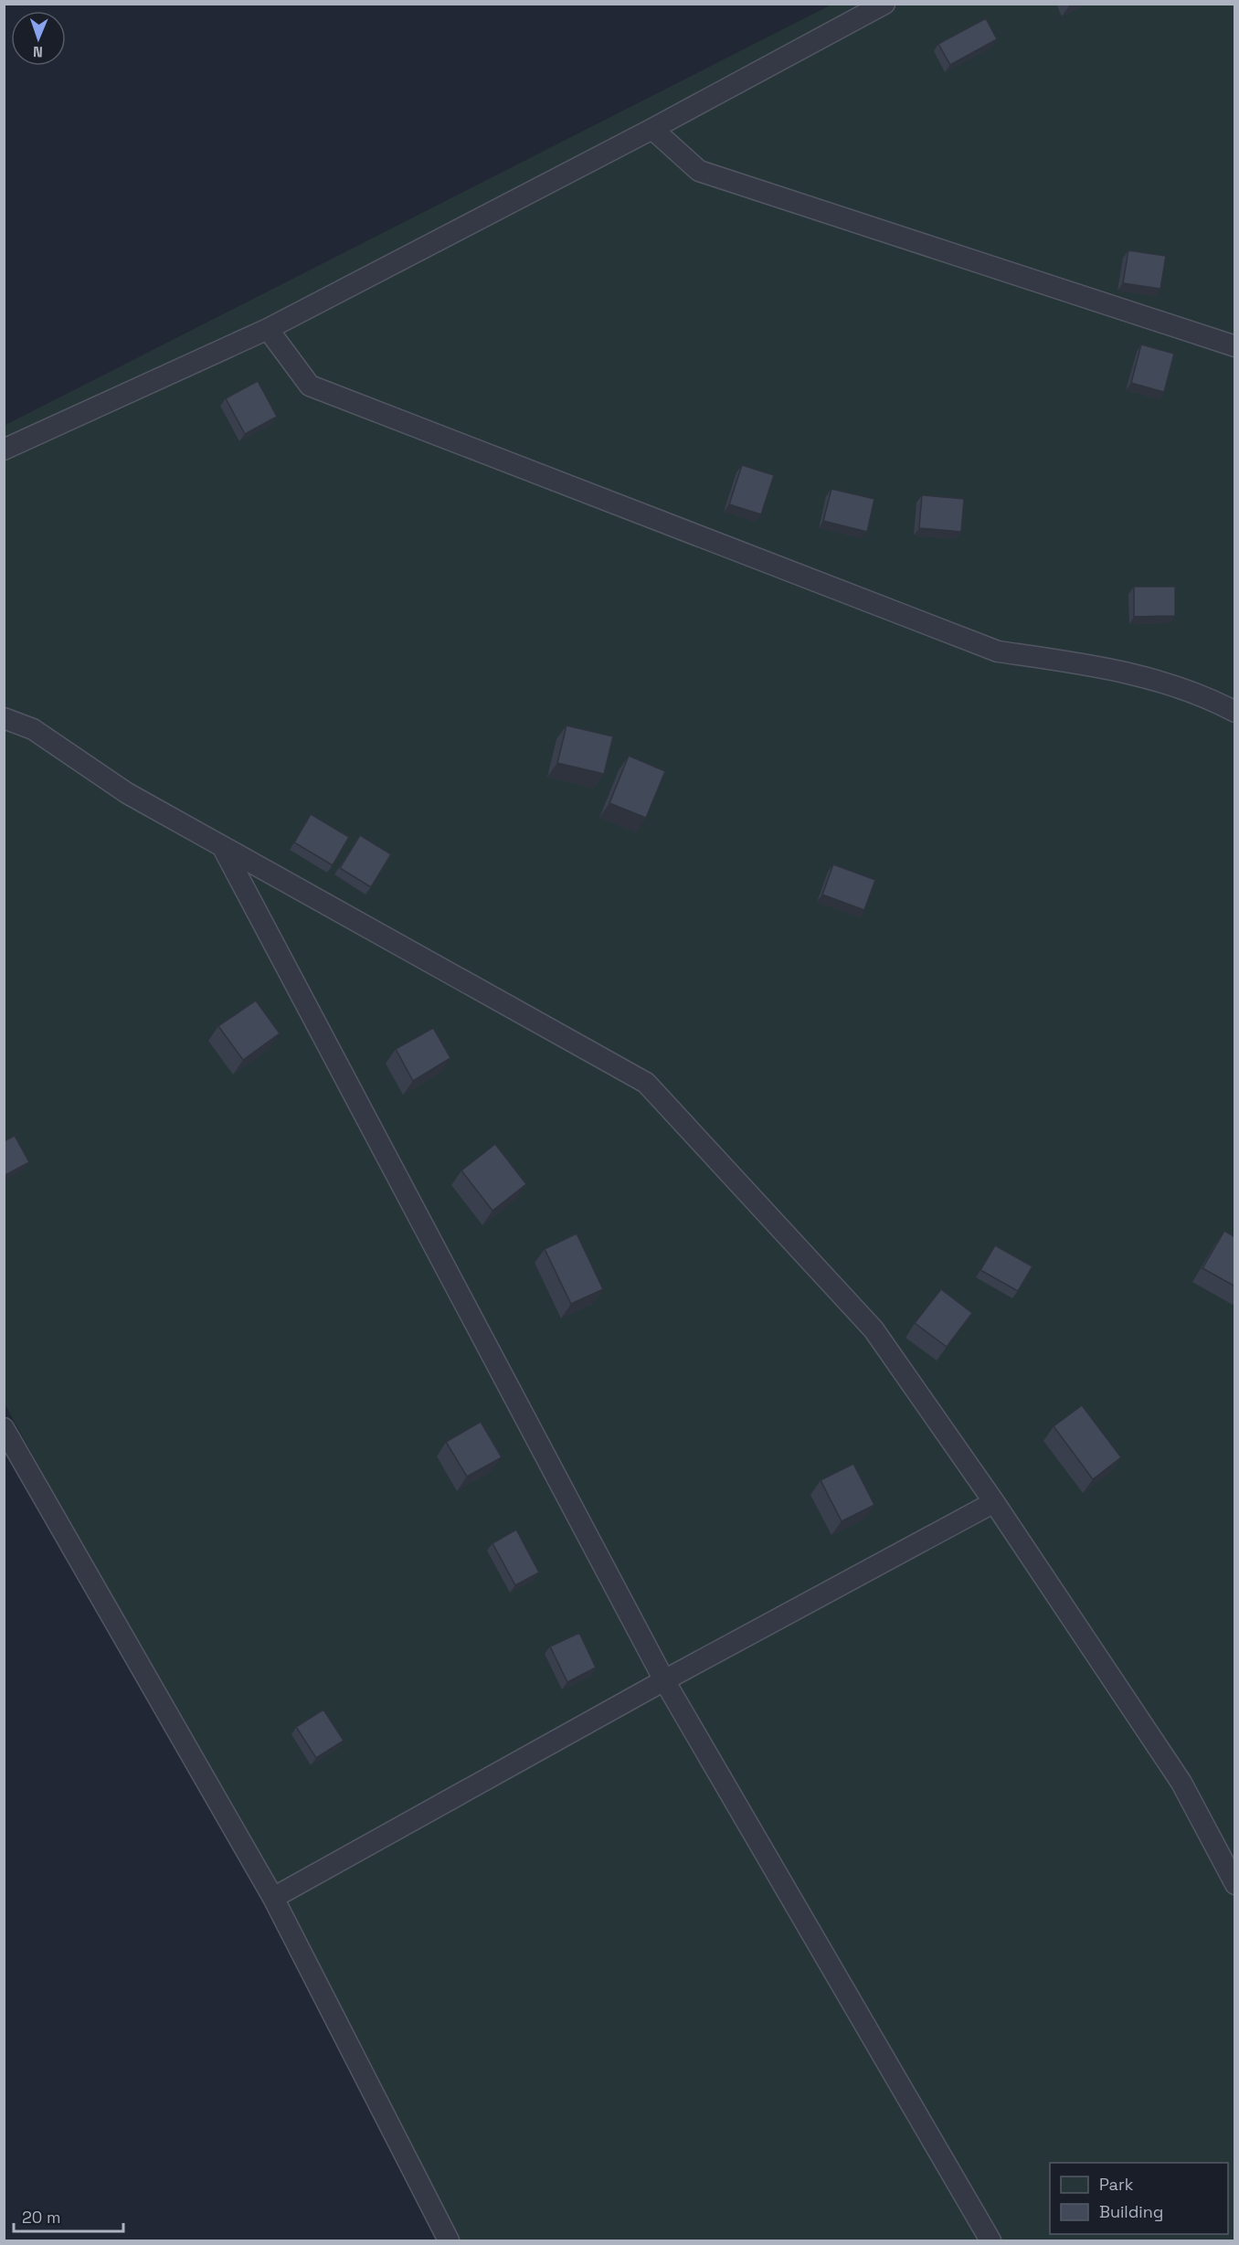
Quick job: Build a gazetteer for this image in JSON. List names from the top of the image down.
{
  "legend": ["Park", "Building"],
  "scale_bar": "20 m",
  "north": "bottom"
}
